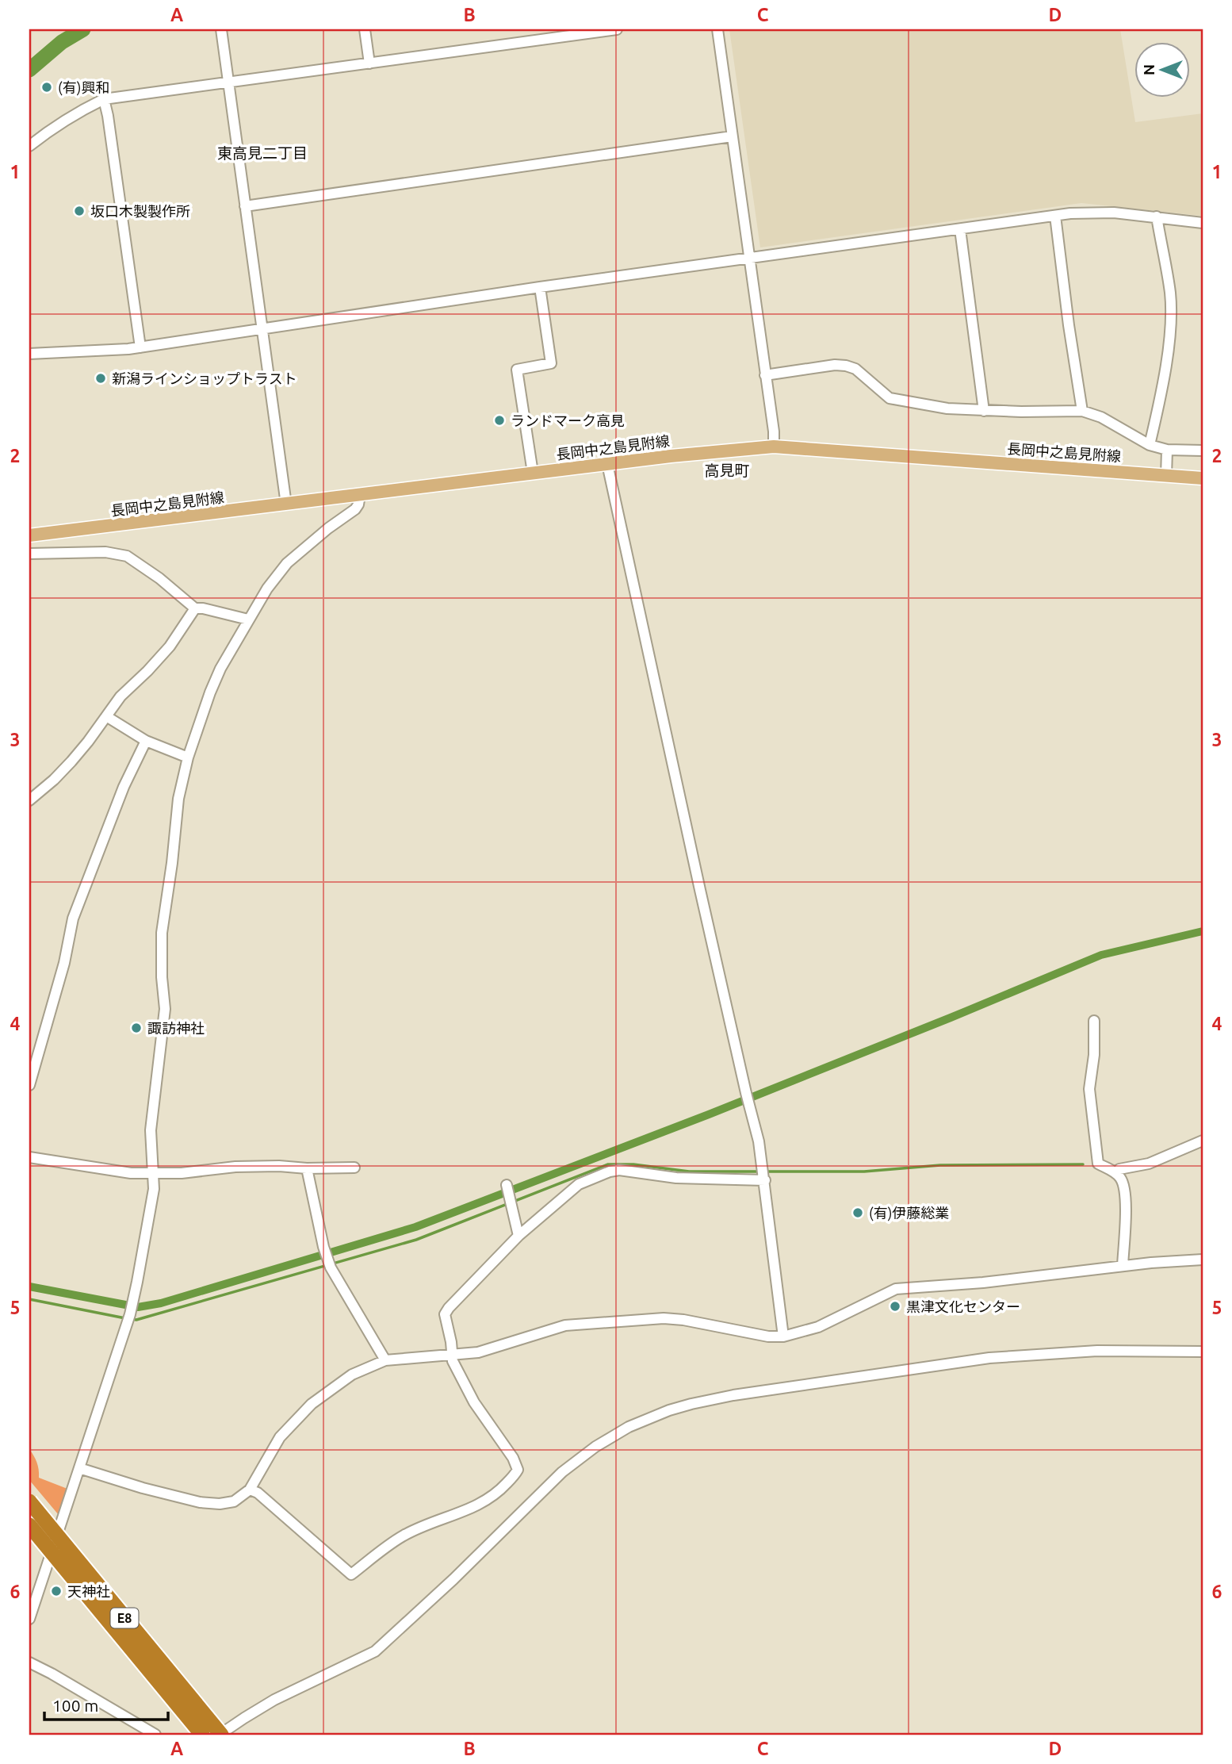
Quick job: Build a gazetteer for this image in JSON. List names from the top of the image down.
{
  "streets": {
    "highway": ["E8"],
    "main road": ["長岡中之島見附線"]
  },
  "districts": ["東高見二丁目", "高見町"],
  "places": [
    "(有)興和",
    "坂口木製製作所",
    "新潟ラインショップトラスト",
    "ランドマーク高見",
    "諏訪神社",
    "(有)伊藤総業",
    "黒津文化センター",
    "天神社"
  ],
  "scale_bar": "100 m",
  "north": "left",
  "grid": {
    "columns": [
      "A",
      "B",
      "C",
      "D"
    ],
    "rows": [
      "1",
      "2",
      "3",
      "4",
      "5",
      "6"
    ]
  }
}
